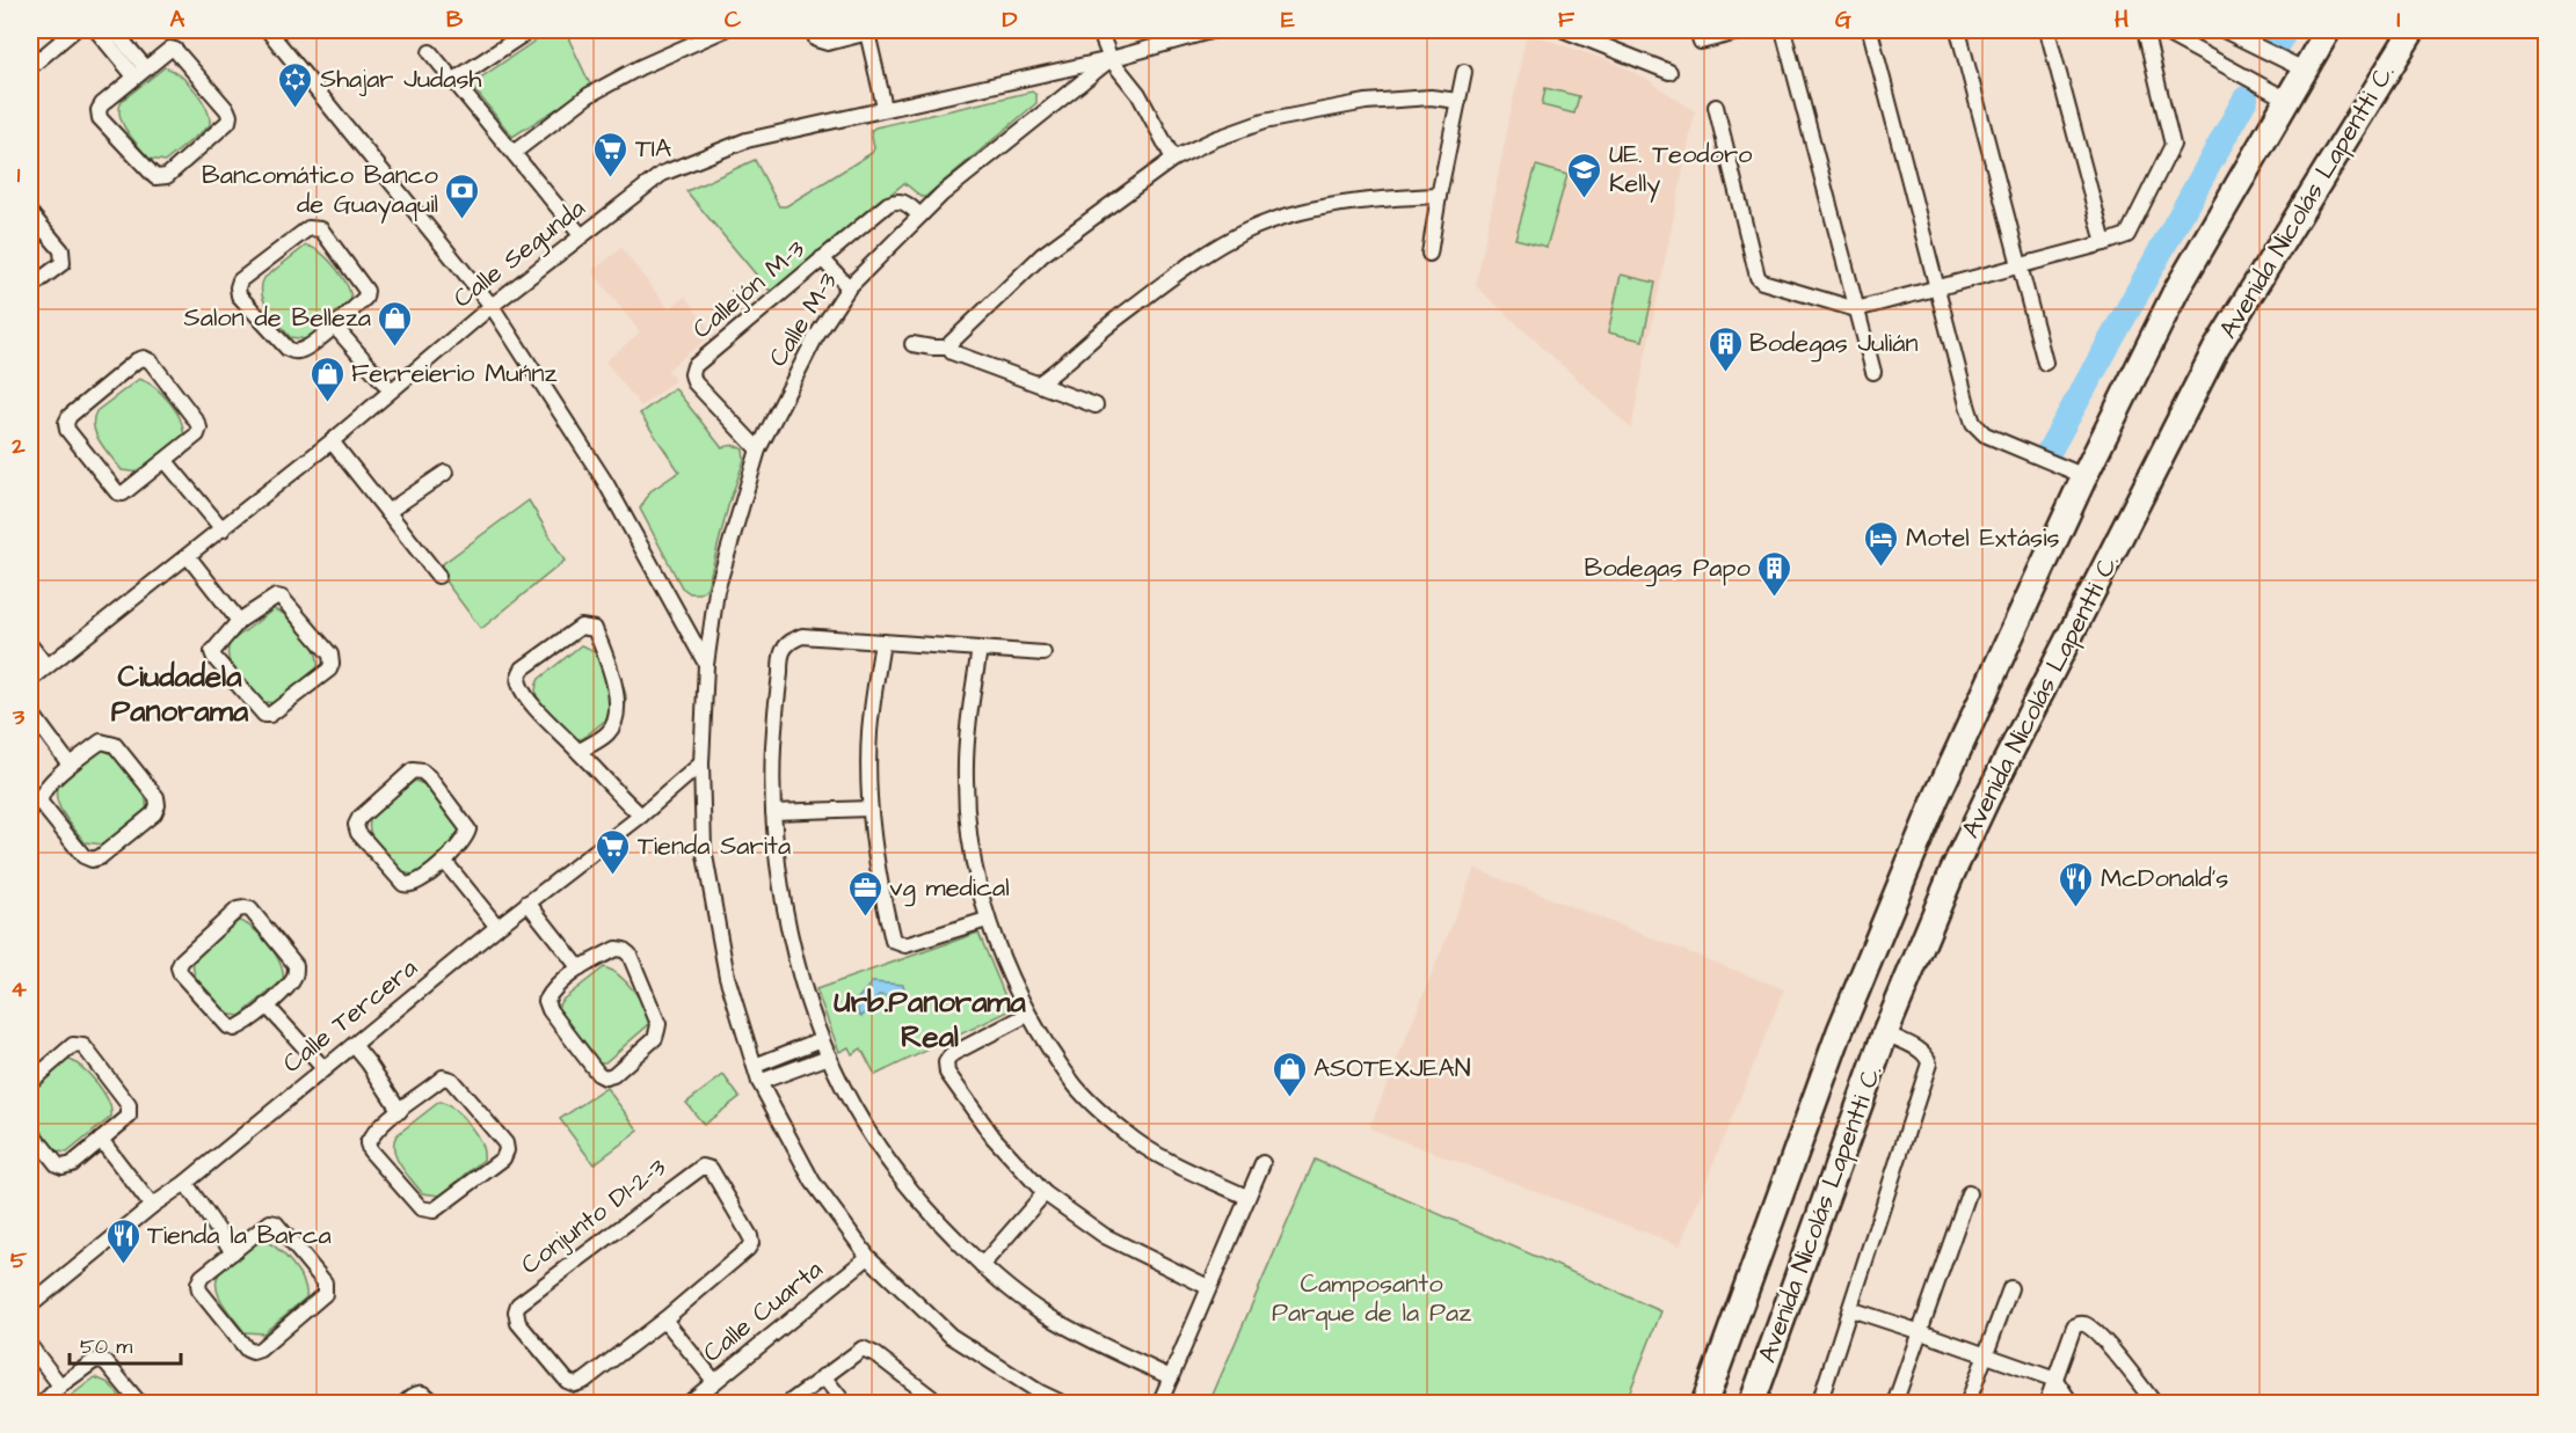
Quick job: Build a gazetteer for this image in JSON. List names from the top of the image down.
{
  "streets": {
    "highway": ["Avenida Nicolás Lapentti C."],
    "street": [
      "Calle Segunda",
      "Callejón M-3",
      "Calle M-3",
      "Calle Tercera",
      "Conjunto D1-2-3",
      "Calle Cuarta"
    ]
  },
  "crossings": [
    ["Calle Segunda", "Calle M-3"],
    ["Callejón M-3", "Calle M-3"],
    ["Calle M-3", "Calle Tercera"],
    ["Calle M-3", "Calle Cuarta"]
  ],
  "districts": ["Ciudadela Panorama", "Urb.Panorama Real"],
  "parks": ["Camposanto Parque de la Paz"],
  "places": {
    "synagogue": ["Shajar Judash"],
    "supermarket": ["TIA", "Tienda Sarita"],
    "school or university": ["UE. Teodoro Kelly"],
    "bank": ["Bancomático Banco de Guayaquil"],
    "shop": ["Salon de Belleza", "Ferreierio Muńnz", "ASOTEXJEAN"],
    "building": ["Bodegas Julián", "Bodegas Papo"],
    "hotel": ["Motel Extásis"],
    "restaurant": ["McDonald's", "Tienda la Barca"],
    "office": ["vg medical"]
  },
  "scale_bar": "50 m",
  "grid": {
    "columns": [
      "A",
      "B",
      "C",
      "D",
      "E",
      "F",
      "G",
      "H",
      "I"
    ],
    "rows": [
      "1",
      "2",
      "3",
      "4",
      "5"
    ]
  }
}
